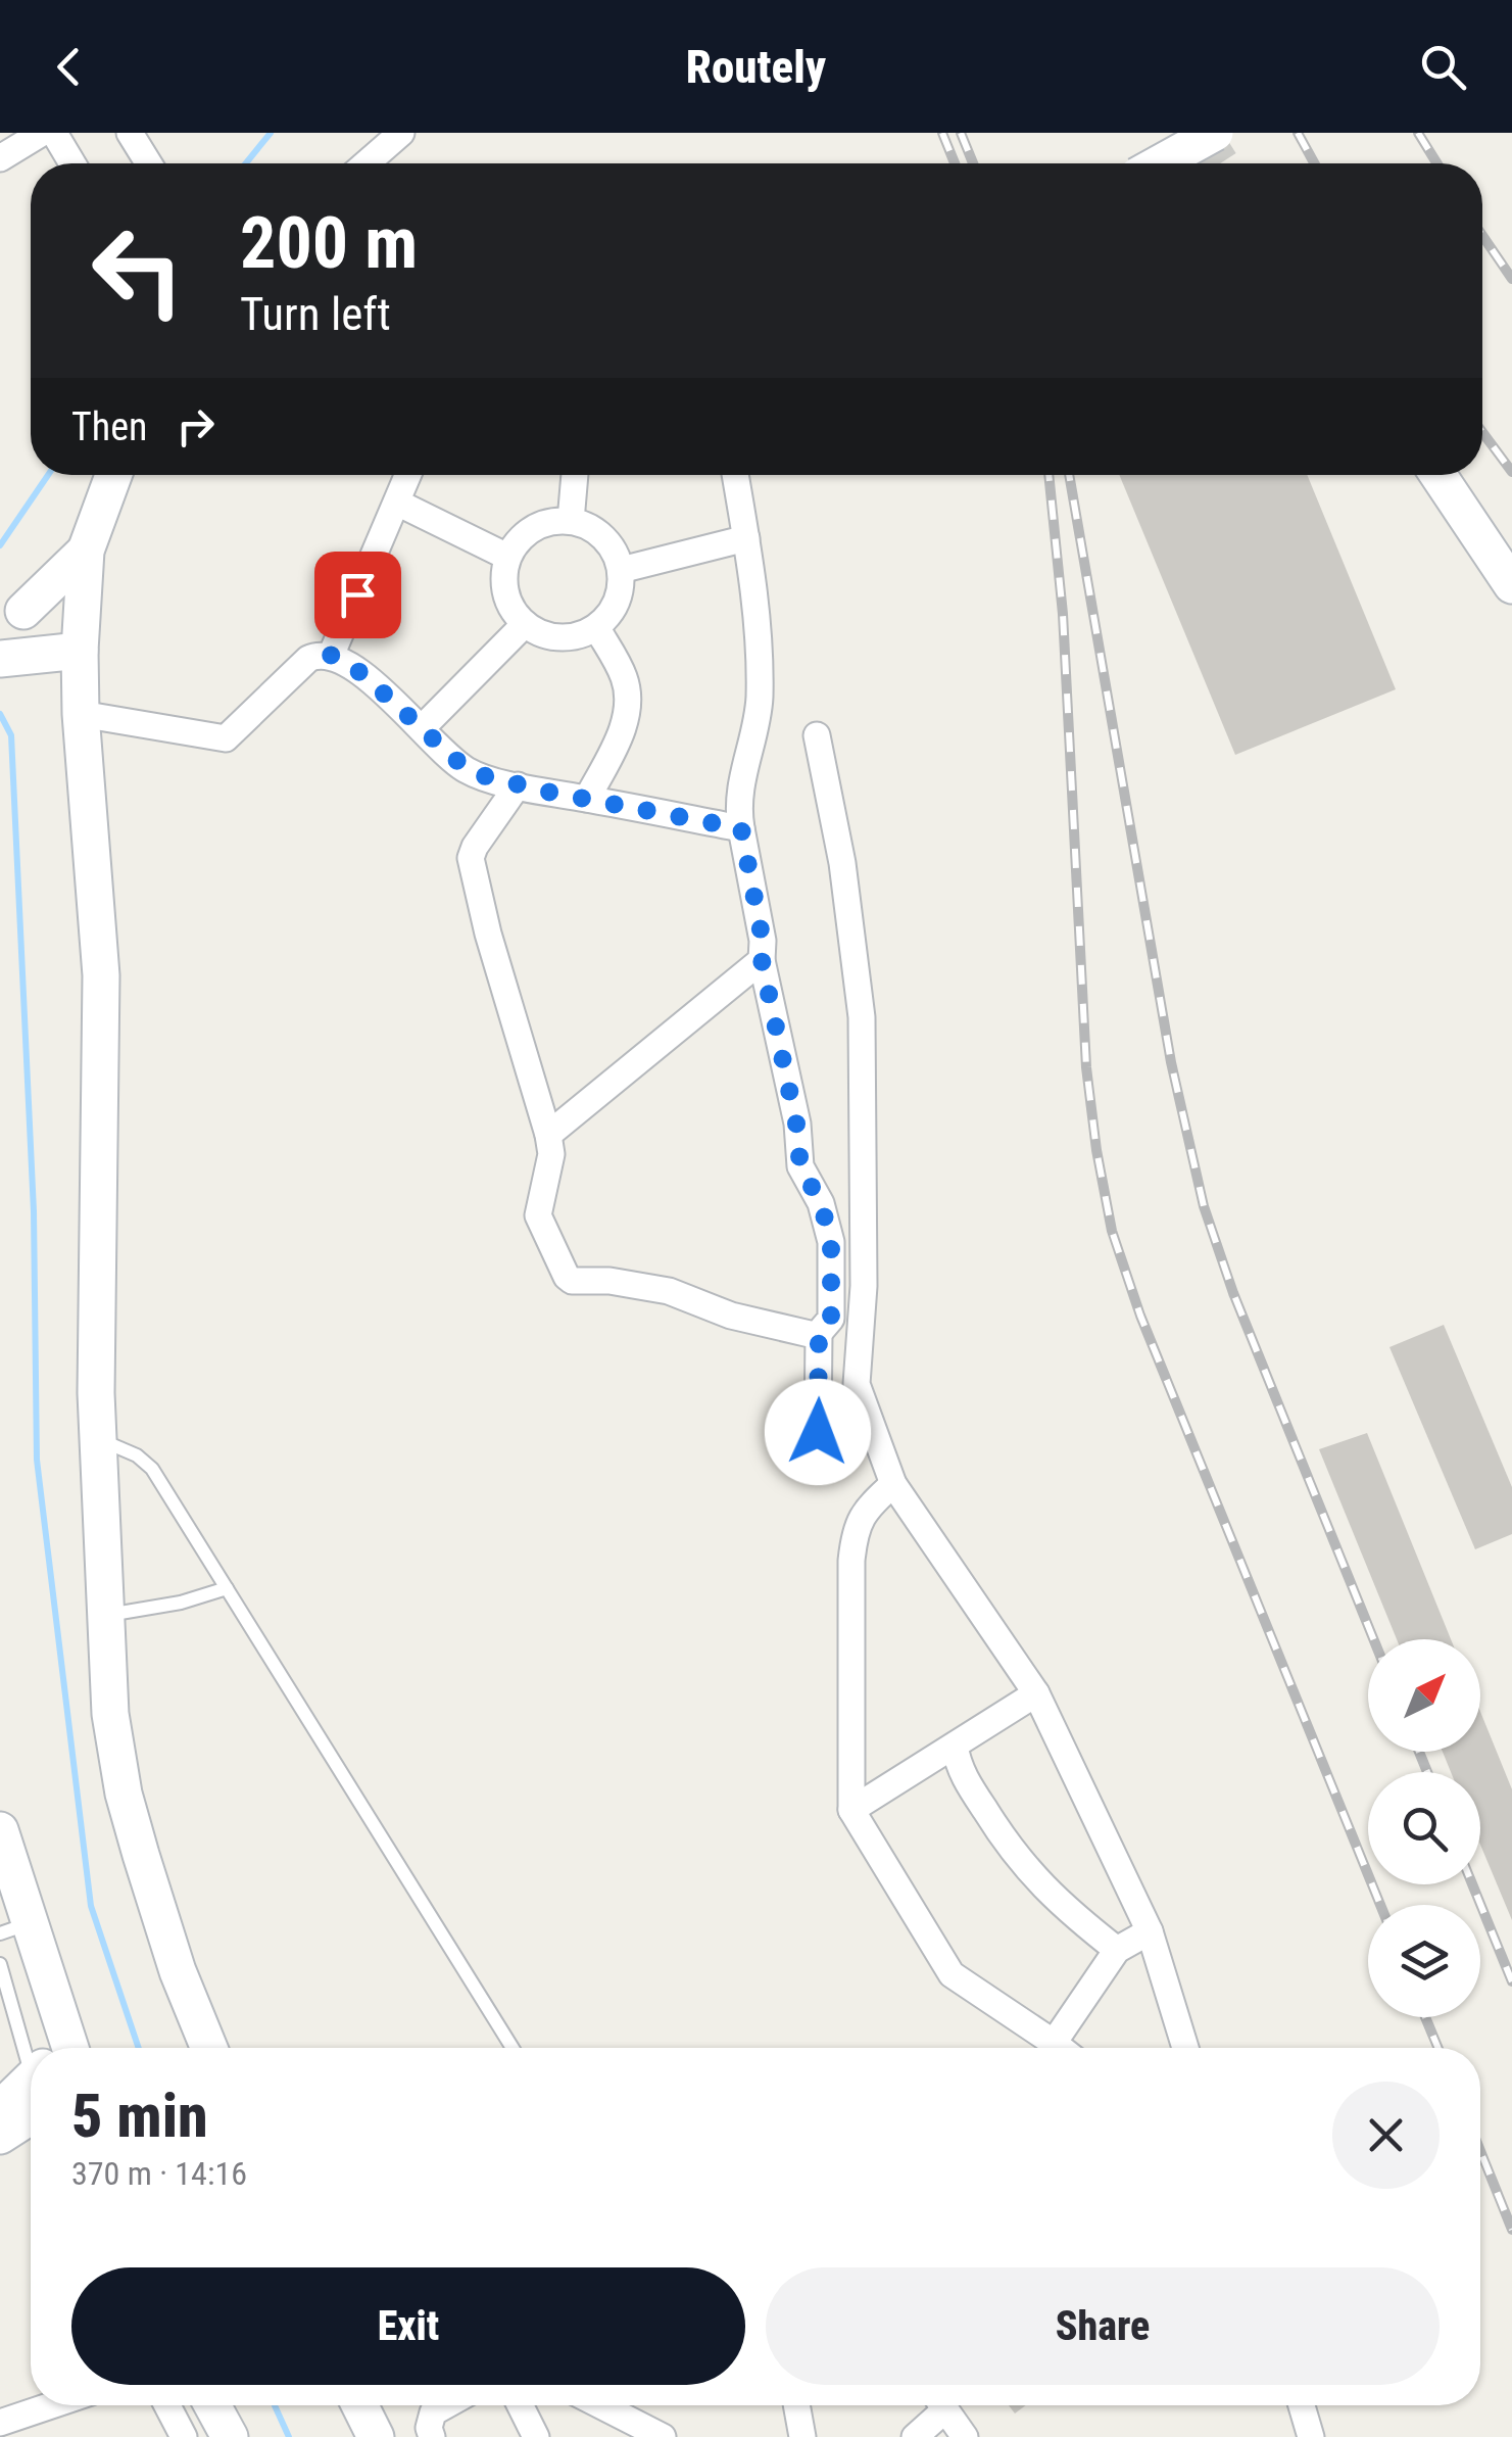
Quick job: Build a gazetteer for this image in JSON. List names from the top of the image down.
{
  "north": "top right",
  "page": {
    "header": "Routely",
    "turn": ["200 m", "Turn left"],
    "then": "Then",
    "heading": ["5 min", "370 m · 14:16"],
    "buttons": ["Exit", "Share"]
  }
}
